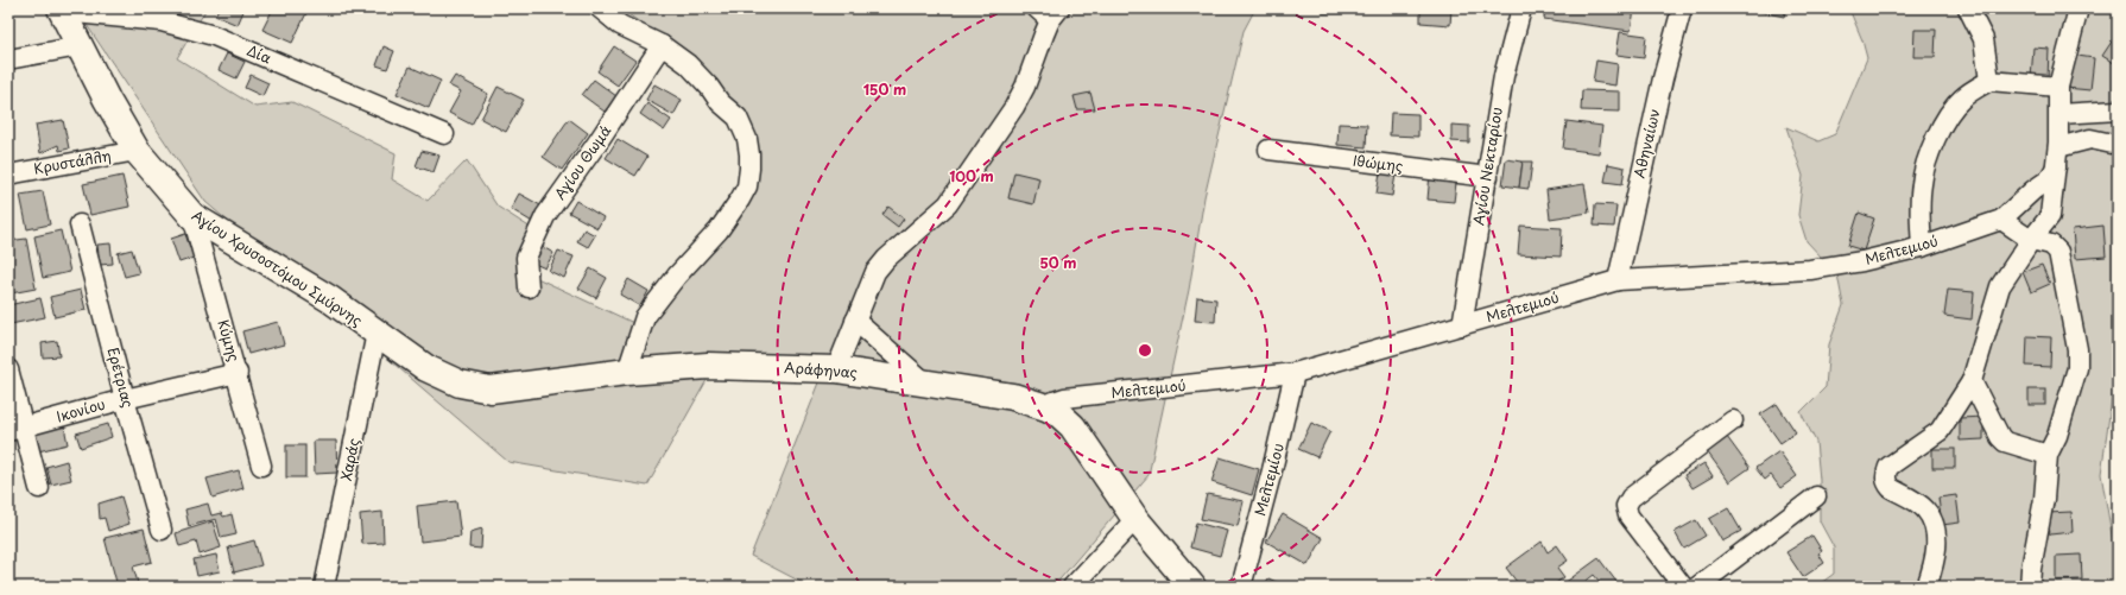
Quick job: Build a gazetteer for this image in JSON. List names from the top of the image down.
{
  "streets": {
    "main road": ["Αγίου Χρυσοστόμου Σμύρνης", "Αράφηνας"],
    "street": [
      "Δία",
      "Αθηναίων",
      "Κρυστάλλη",
      "Αγίου Θωμά",
      "Ιθώμης",
      "Αγίου Νεκταρίου",
      "Μελτεμιού",
      "Κύμης",
      "Ερέτριας",
      "Ικονίου",
      "Χαράς",
      "Μελτεμίου"
    ]
  },
  "crossings": [
    ["Δία", "Αγίου Χρυσοστόμου Σμύρνης"],
    ["Αθηναίων", "Μελτεμιού"],
    ["Κρυστάλλη", "Αγίου Χρυσοστόμου Σμύρνης"],
    ["Ιθώμης", "Αγίου Νεκταρίου"],
    ["Αγίου Νεκταρίου", "Μελτεμιού"],
    ["Μελτεμιού", "Αράφηνας"],
    ["Μελτεμιού", "Μελτεμίου"],
    ["Αγίου Χρυσοστόμου Σμύρνης", "Κύμης"],
    ["Αγίου Χρυσοστόμου Σμύρνης", "Αράφηνας"],
    ["Αγίου Χρυσοστόμου Σμύρνης", "Χαράς"],
    ["Κύμης", "Ικονίου"],
    ["Αράφηνας", "Χαράς"],
    ["Ερέτριας", "Ικονίου"]
  ],
  "rings": ["150 m", "100 m", "50 m"]
}
